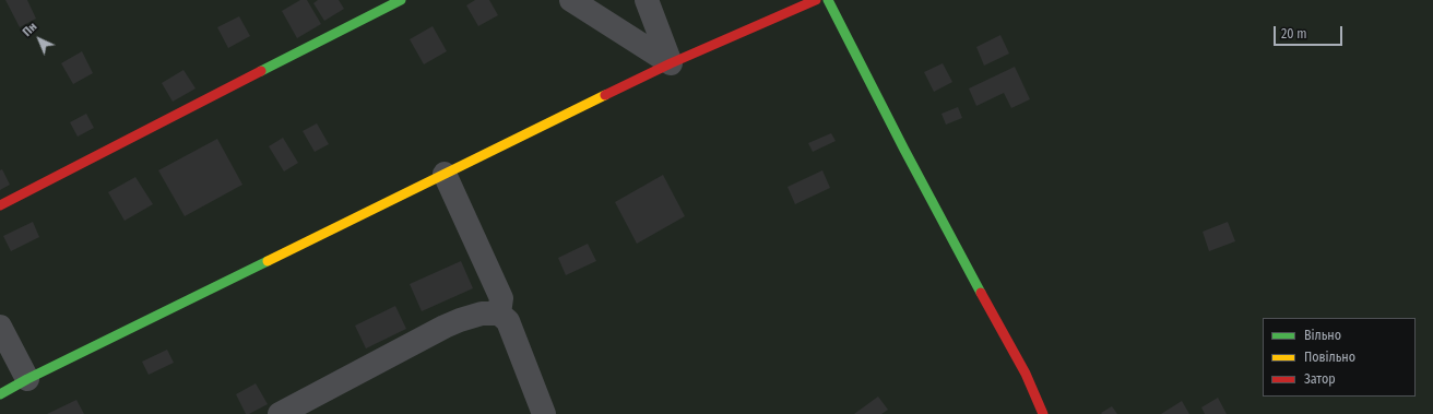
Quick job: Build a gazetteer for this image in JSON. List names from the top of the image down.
{
  "legend": ["Вільно", "Повільно", "Затор"],
  "scale_bar": "20 m",
  "north": "top left"
}
